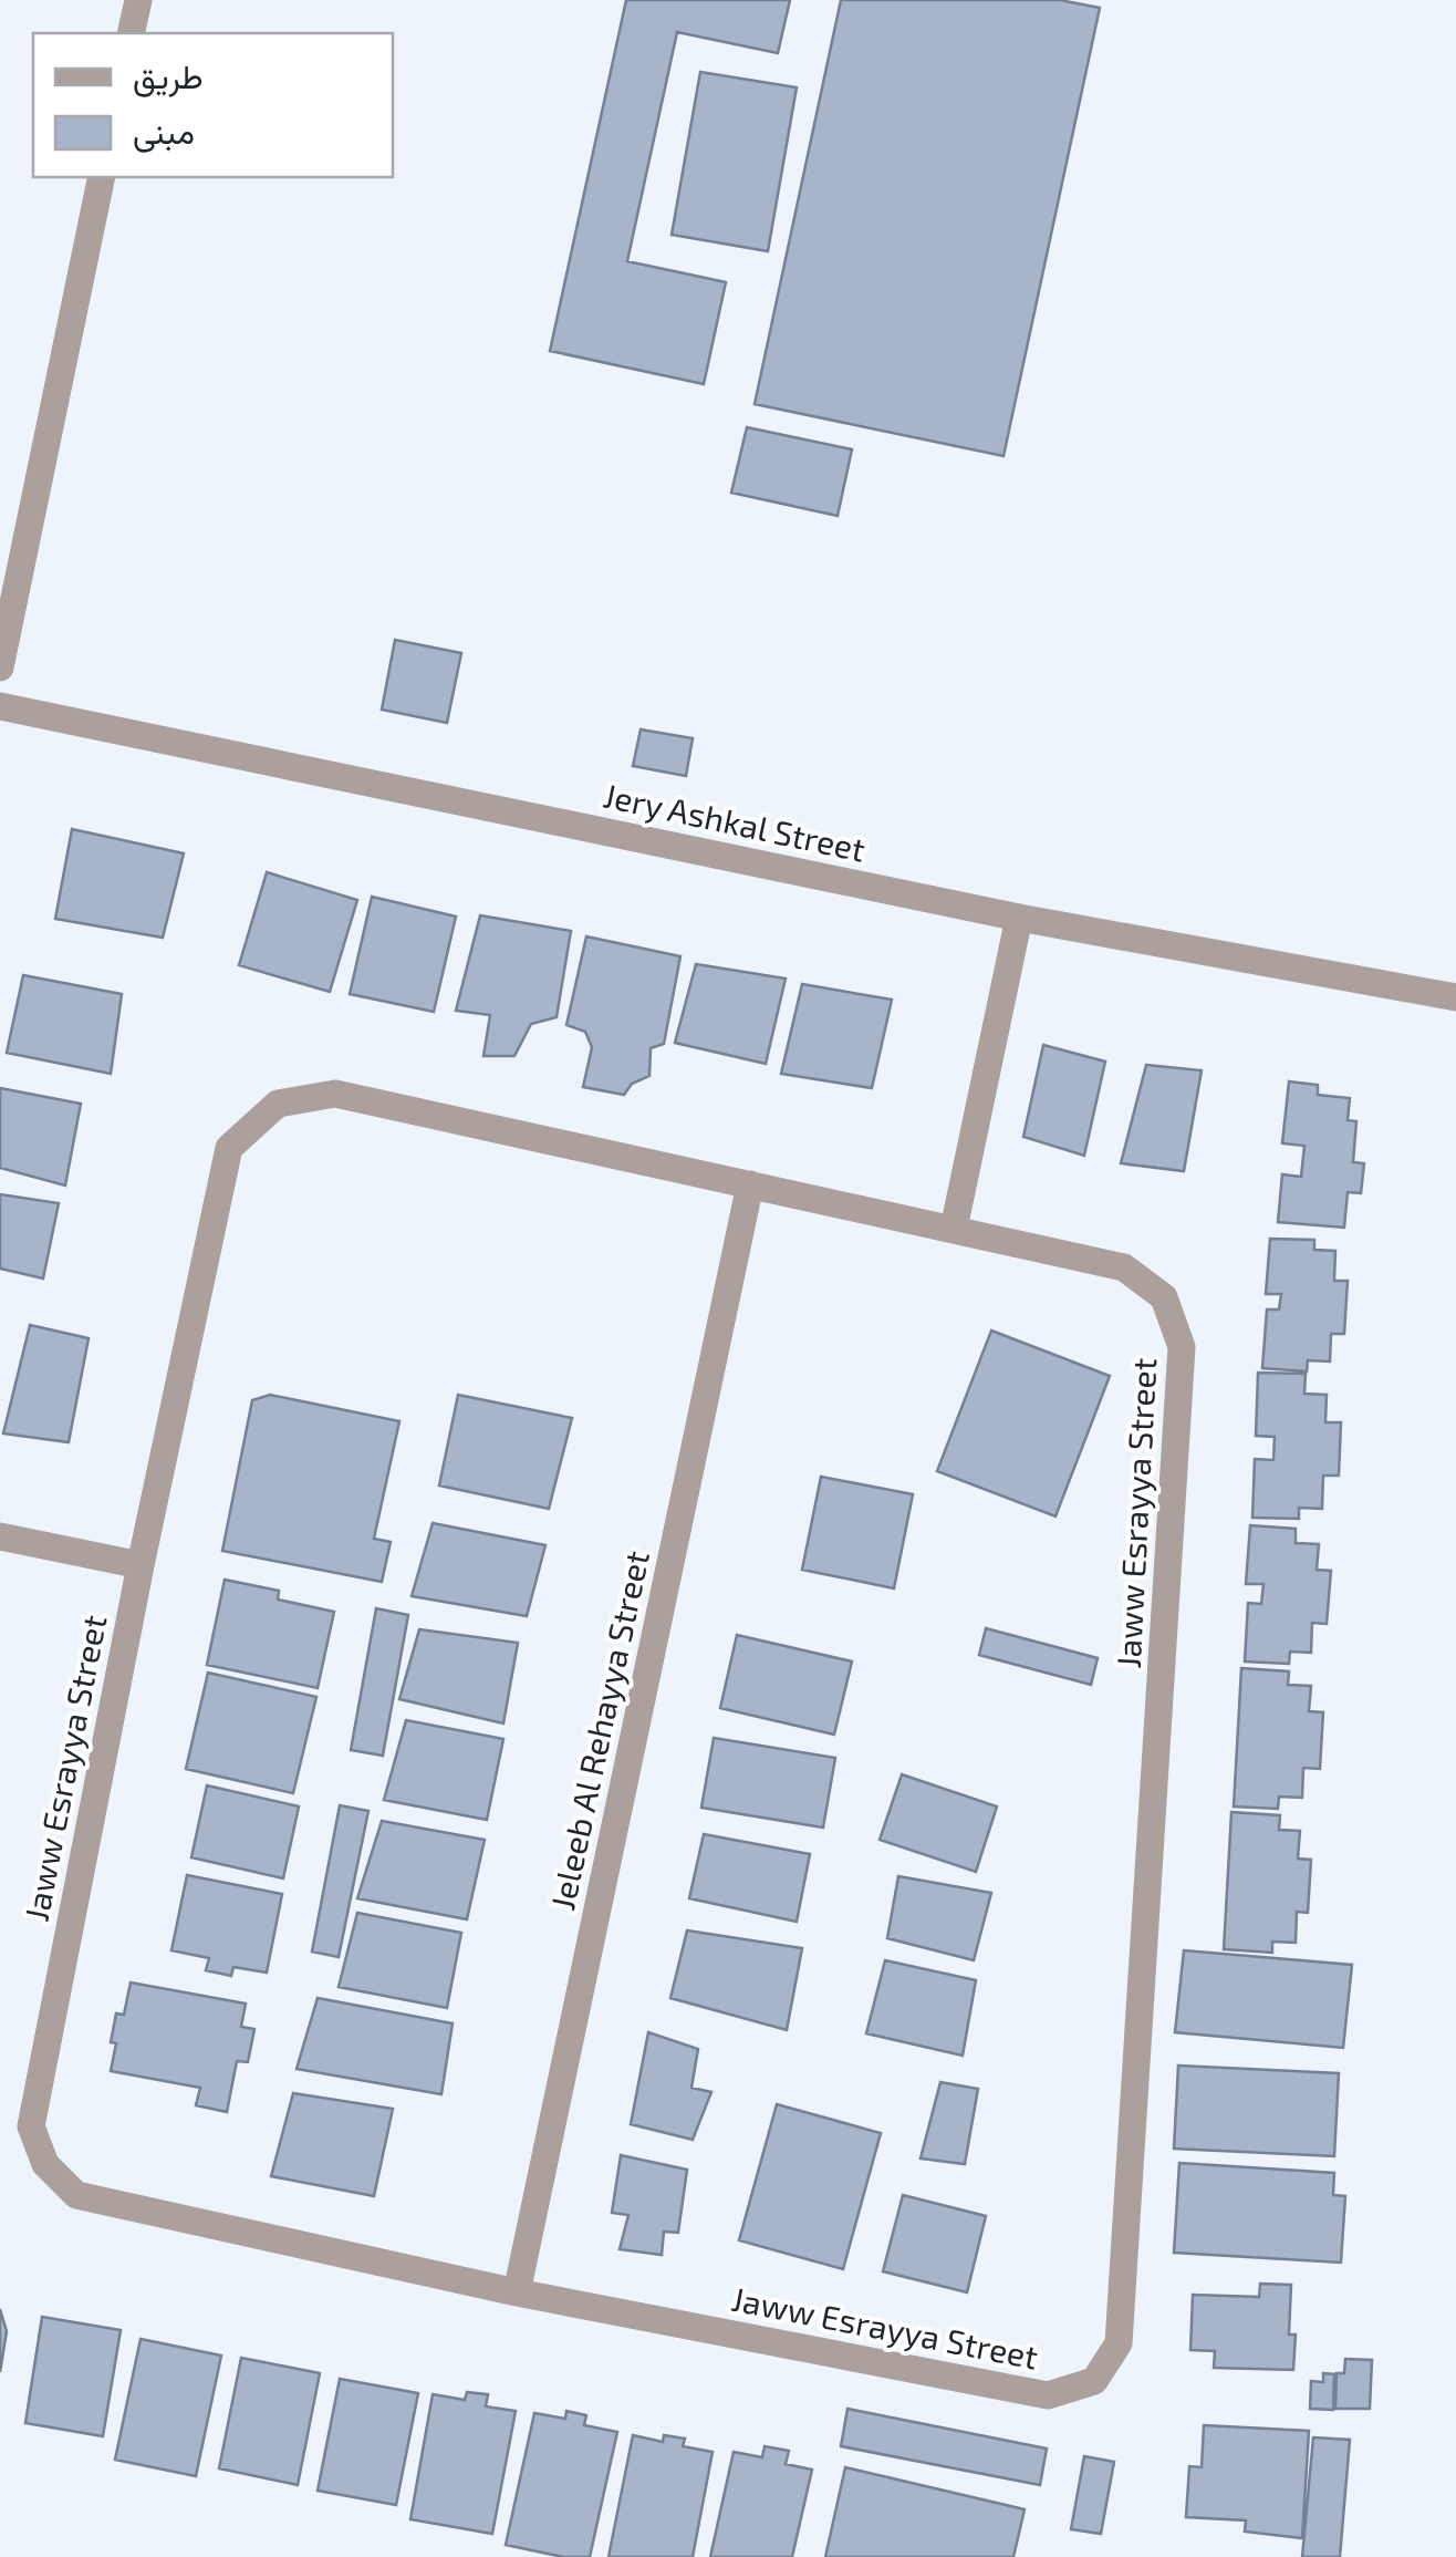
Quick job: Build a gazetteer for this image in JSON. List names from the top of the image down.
{
  "streets": {
    "street": ["Jery Ashkal Street", "Jaww Esrayya Street", "Jeleeb Al Rehayya Street"]
  },
  "crossings": [
    ["Jaww Esrayya Street", "Jeleeb Al Rehayya Street"]
  ],
  "legend": ["طريق", "مبنى"]
}
